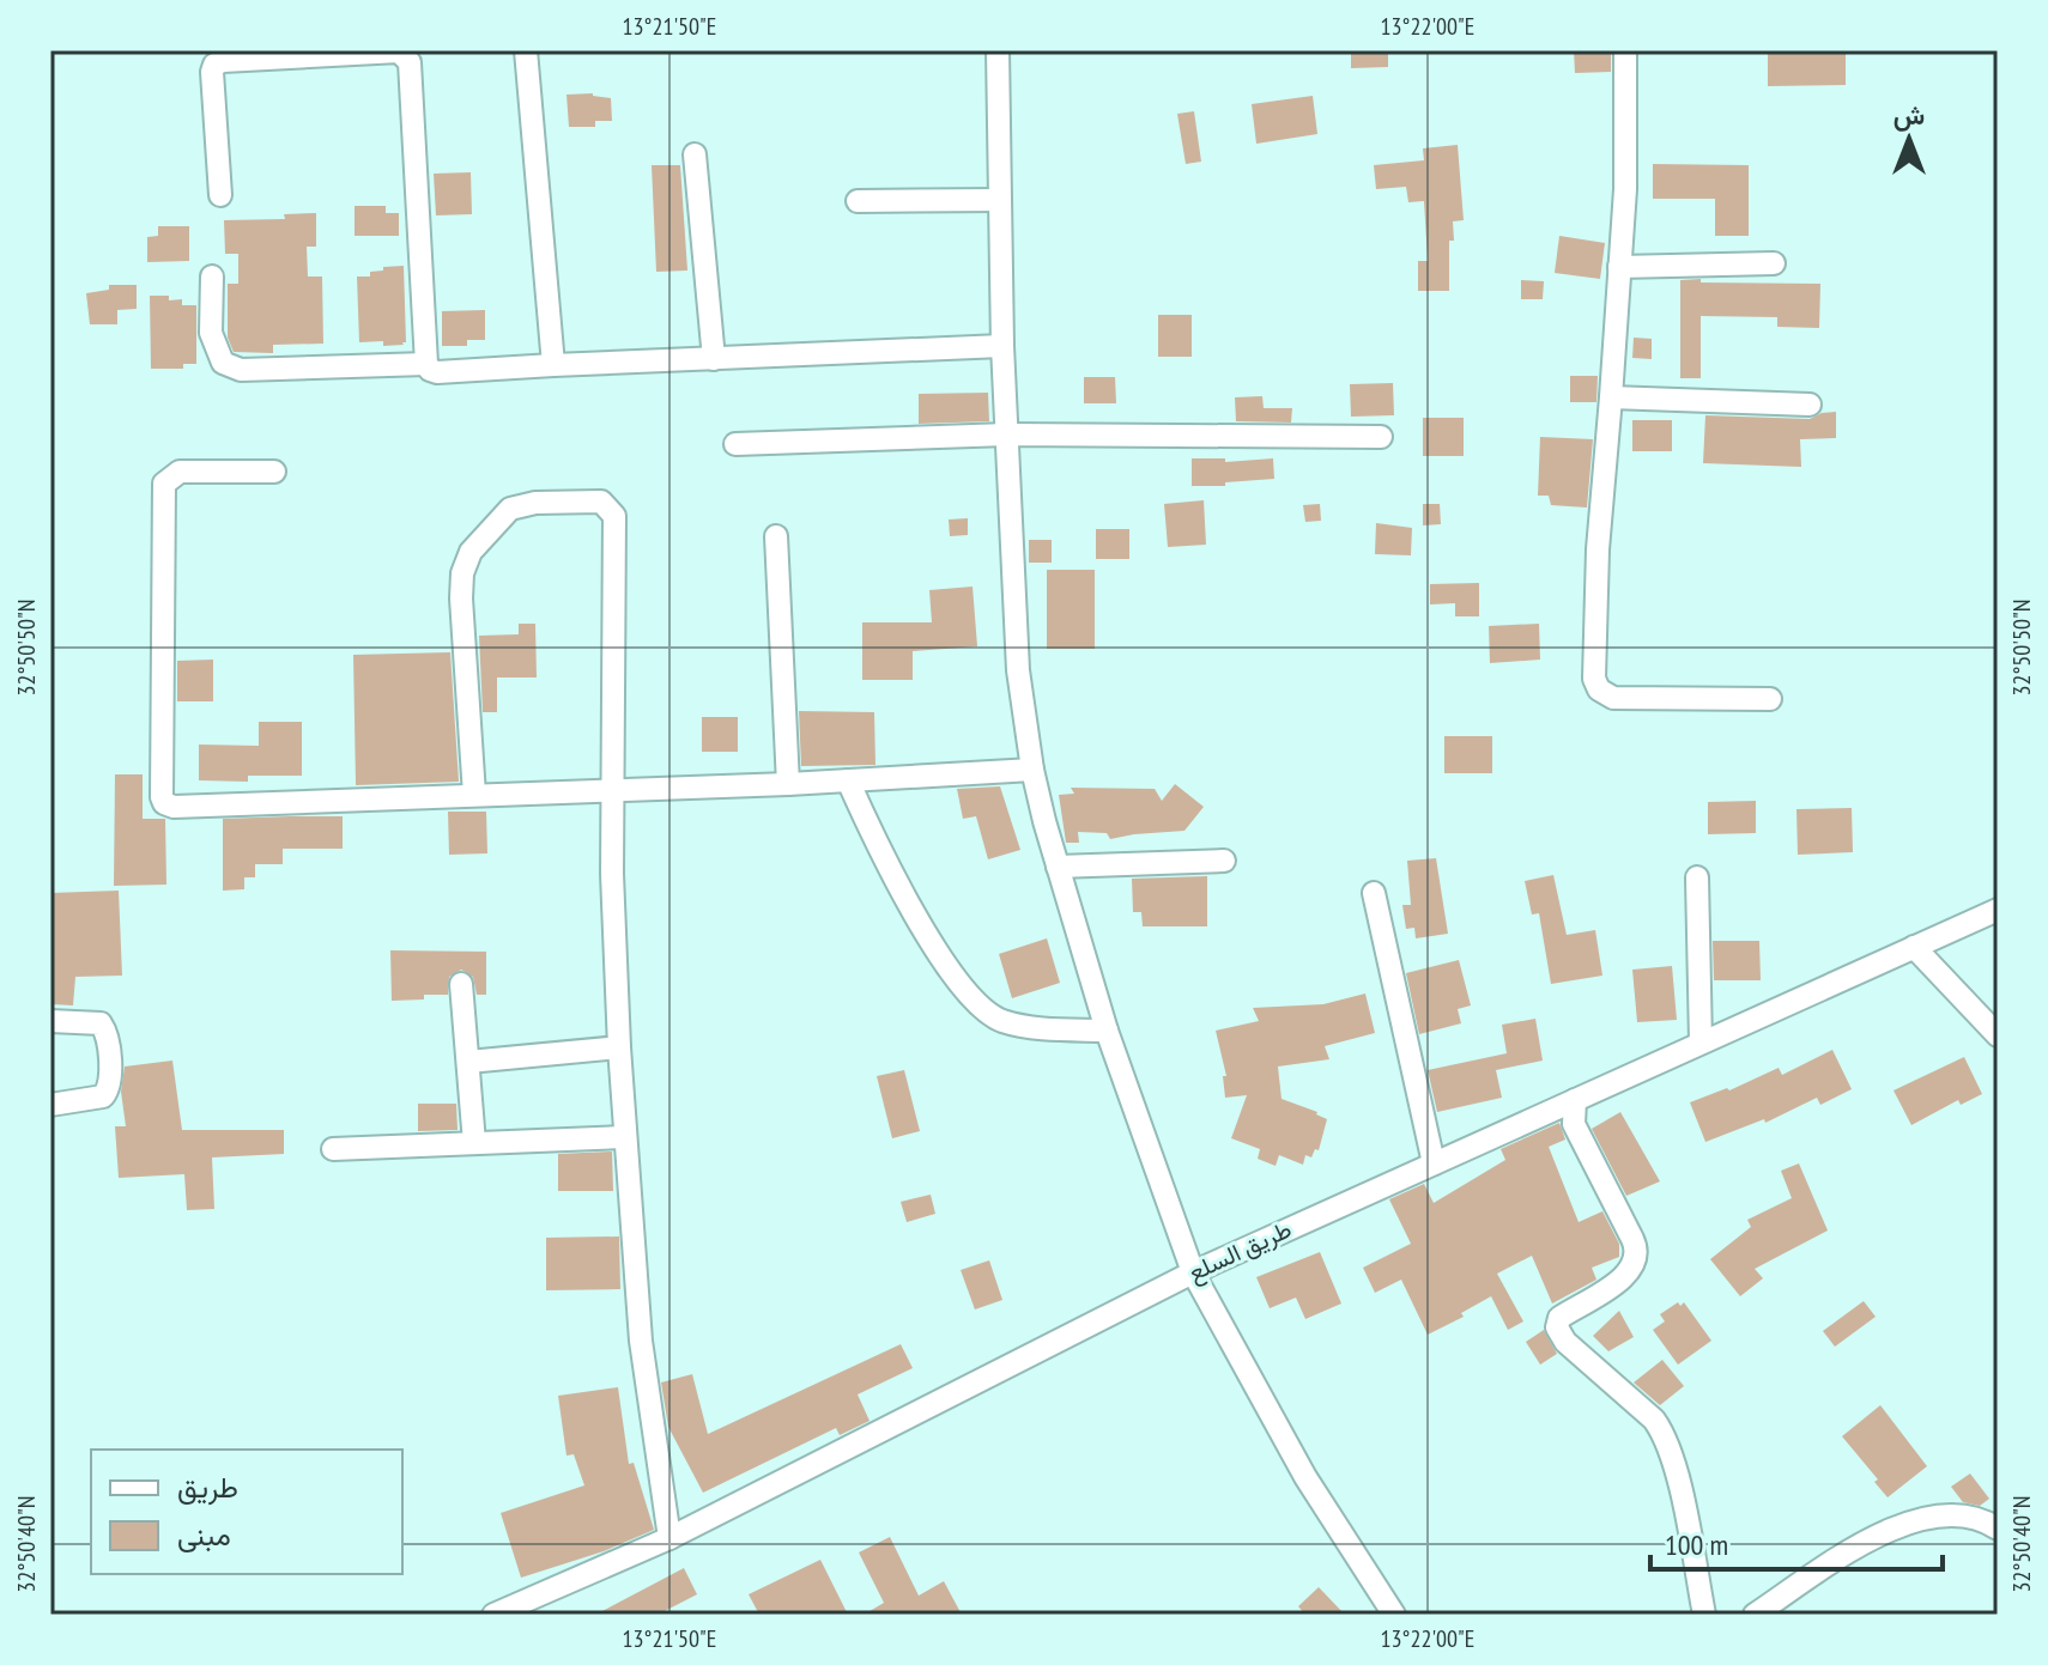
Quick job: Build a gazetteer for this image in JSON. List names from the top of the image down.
{
  "streets": {
    "street": ["طريق السلع"]
  },
  "legend": ["طريق", "مبنى"],
  "scale_bar": "100 m",
  "north": "top",
  "coordinates": [
    "13°21'50\"E",
    "13°22'00\"E",
    "32°50'50\"N",
    "32°50'40\"N"
  ]
}
